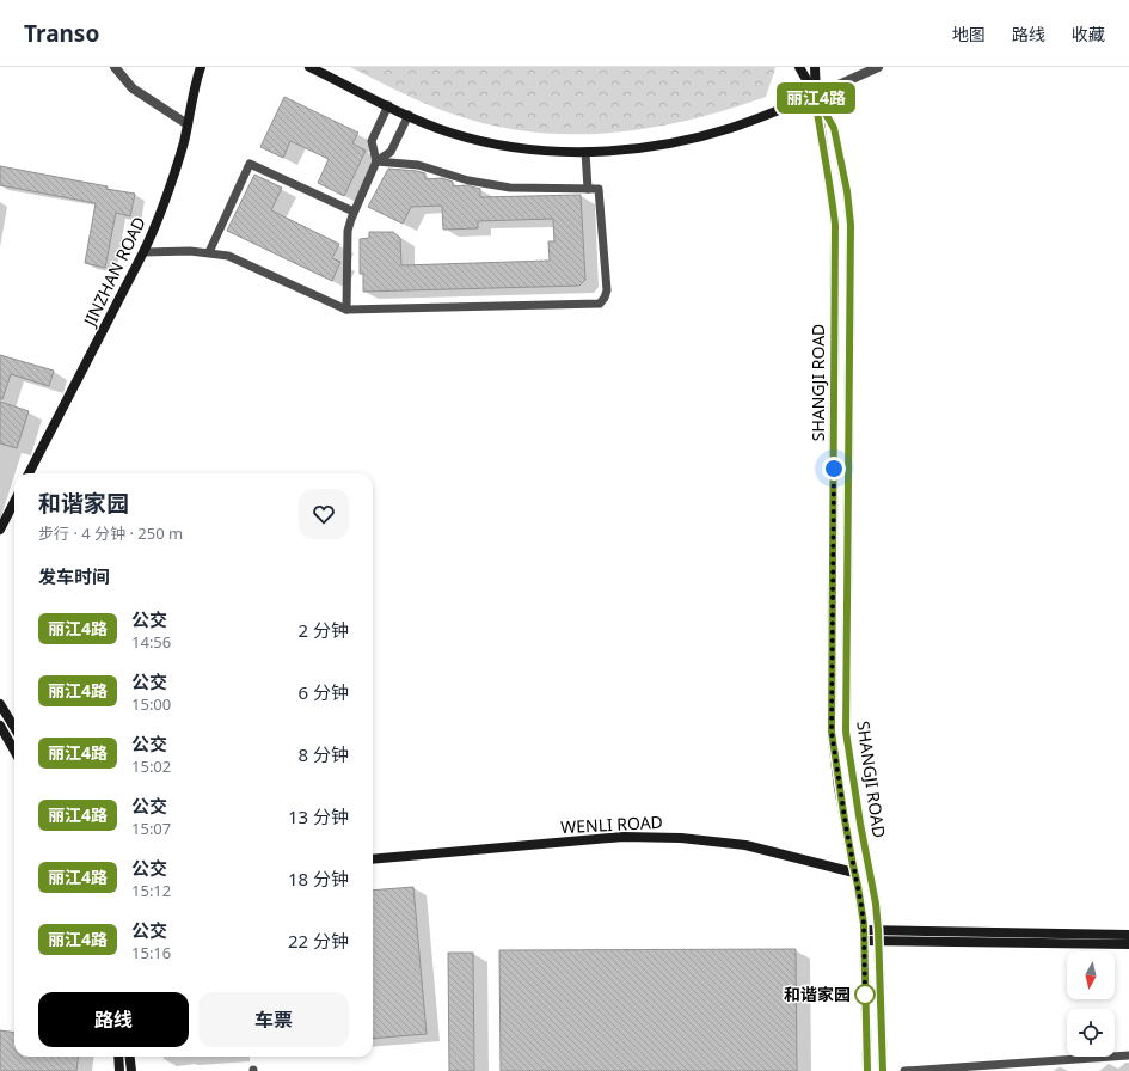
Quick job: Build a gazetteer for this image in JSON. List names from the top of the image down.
{
  "streets": {
    "main road": ["JINZHAN ROAD", "SHANGJI ROAD", "WENLI ROAD"]
  },
  "crossings": [
    ["SHANGJI ROAD", "WENLI ROAD"]
  ],
  "places": ["和谐家园"],
  "lines": ["bus line 丽江4路"],
  "north": "bottom",
  "page": {
    "header": "Transo",
    "nav": ["地图", "路线", "收藏"],
    "on_map": "丽江4路",
    "heading": [
      ["和谐家园", "步行 · 4 分钟 · 250 m"],
      "发车时间"
    ],
    "list": [
      {
        "mark": "丽江4路",
        "name": "公交",
        "note": "14:56",
        "value": "2 分钟"
      },
      {
        "mark": "丽江4路",
        "name": "公交",
        "note": "15:00",
        "value": "6 分钟"
      },
      {
        "mark": "丽江4路",
        "name": "公交",
        "note": "15:02",
        "value": "8 分钟"
      },
      {
        "mark": "丽江4路",
        "name": "公交",
        "note": "15:07",
        "value": "13 分钟"
      },
      {
        "mark": "丽江4路",
        "name": "公交",
        "note": "15:12",
        "value": "18 分钟"
      },
      {
        "mark": "丽江4路",
        "name": "公交",
        "note": "15:16",
        "value": "22 分钟"
      }
    ],
    "buttons": ["路线", "车票"]
  }
}
